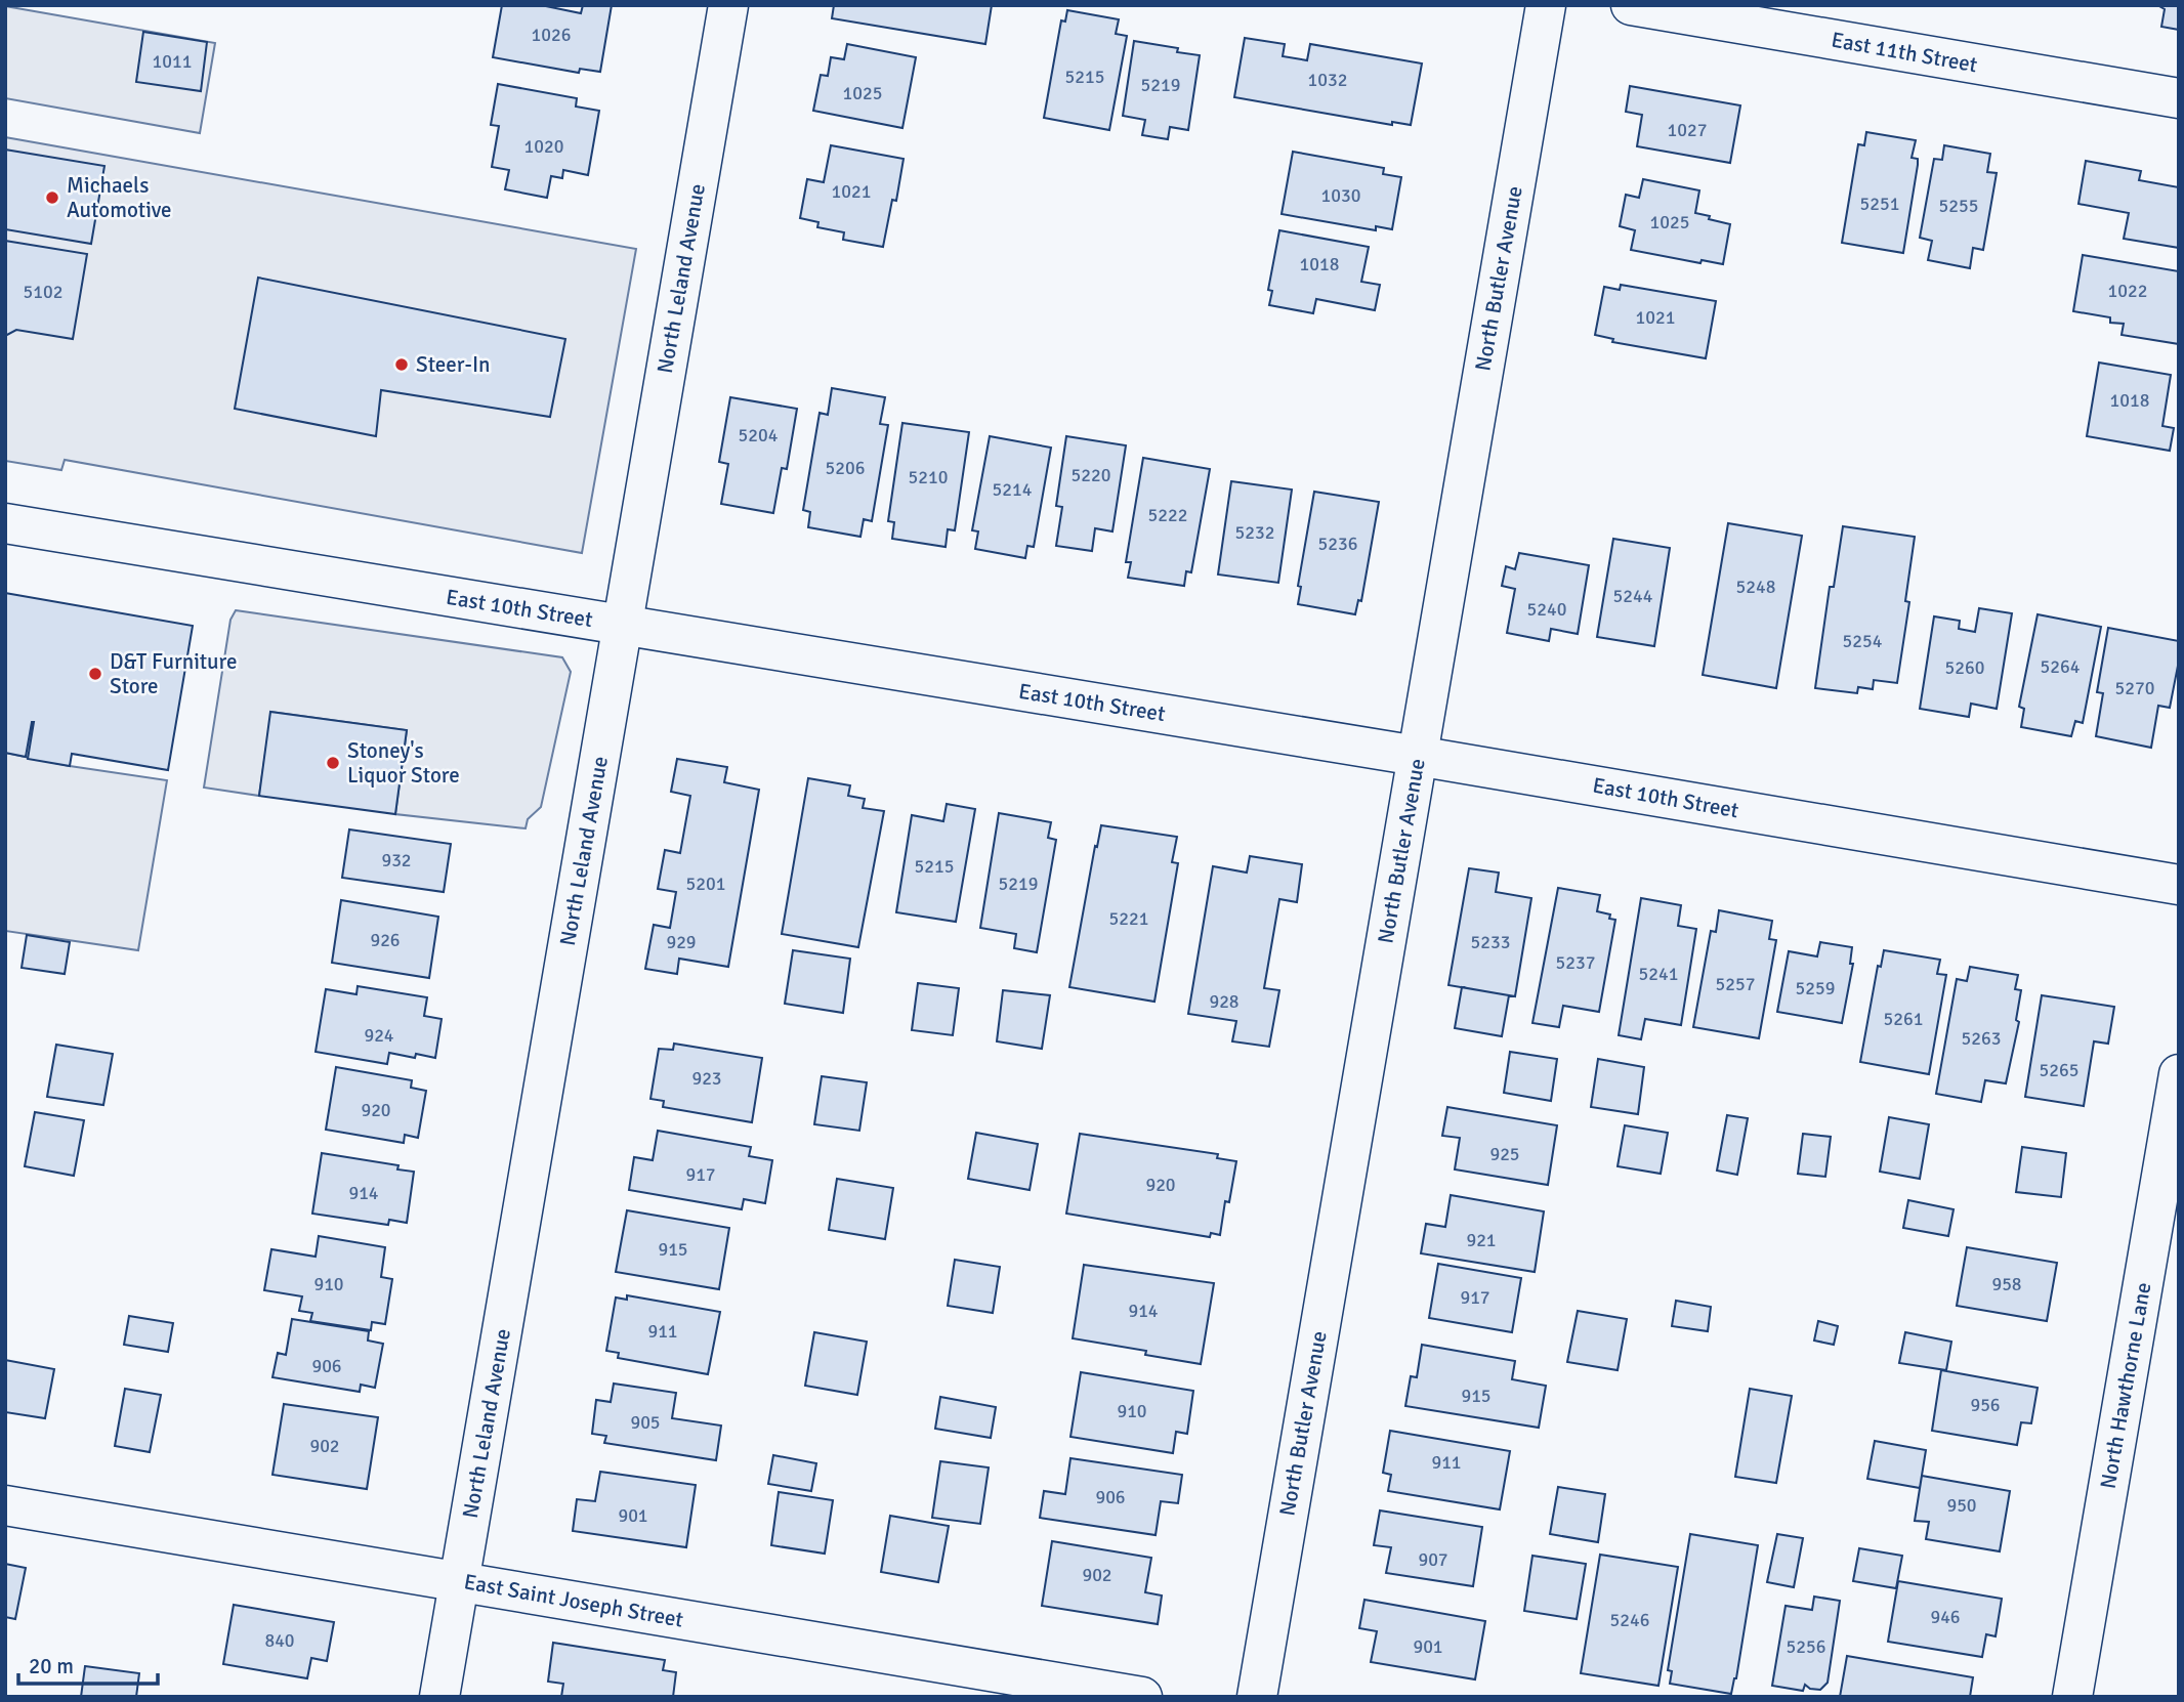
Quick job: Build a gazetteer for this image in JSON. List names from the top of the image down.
{
  "streets": {
    "street": [
      "East 11th Street",
      "North Leland Avenue",
      "North Butler Avenue",
      "East 10th Street",
      "North Hawthorne Lane",
      "East Saint Joseph Street"
    ]
  },
  "crossings": [
    ["North Leland Avenue", "East 10th Street"],
    ["North Leland Avenue", "East Saint Joseph Street"],
    ["North Butler Avenue", "East 10th Street"]
  ],
  "places": [
    "Michaels Automotive",
    "Steer-In",
    "D&T Furniture Store",
    "Stoney's Liquor Store"
  ],
  "house_numbers": [
    "1026",
    "1011",
    "5215",
    "1032",
    "5219",
    "1025",
    "1027",
    "1020",
    "1021",
    "1030",
    "5251",
    "5255",
    "1025",
    "1018",
    "1022",
    "5102",
    "1021",
    "1018",
    "5204",
    "5206",
    "5220",
    "5210",
    "5214",
    "5222",
    "5232",
    "5236",
    "5248",
    "5244",
    "5240",
    "5254",
    "5264",
    "5260",
    "5270",
    "932",
    "5215",
    "5201",
    "5219",
    "5221",
    "926",
    "929",
    "5233",
    "5237",
    "5241",
    "5257",
    "5259",
    "928",
    "5261",
    "924",
    "5263",
    "5265",
    "923",
    "920",
    "925",
    "917",
    "920",
    "914",
    "921",
    "915",
    "910",
    "958",
    "917",
    "914",
    "911",
    "906",
    "915",
    "956",
    "910",
    "905",
    "902",
    "911",
    "906",
    "950",
    "901",
    "907",
    "902",
    "946",
    "5246",
    "840",
    "901",
    "5256"
  ],
  "scale_bar": "20 m"
}
